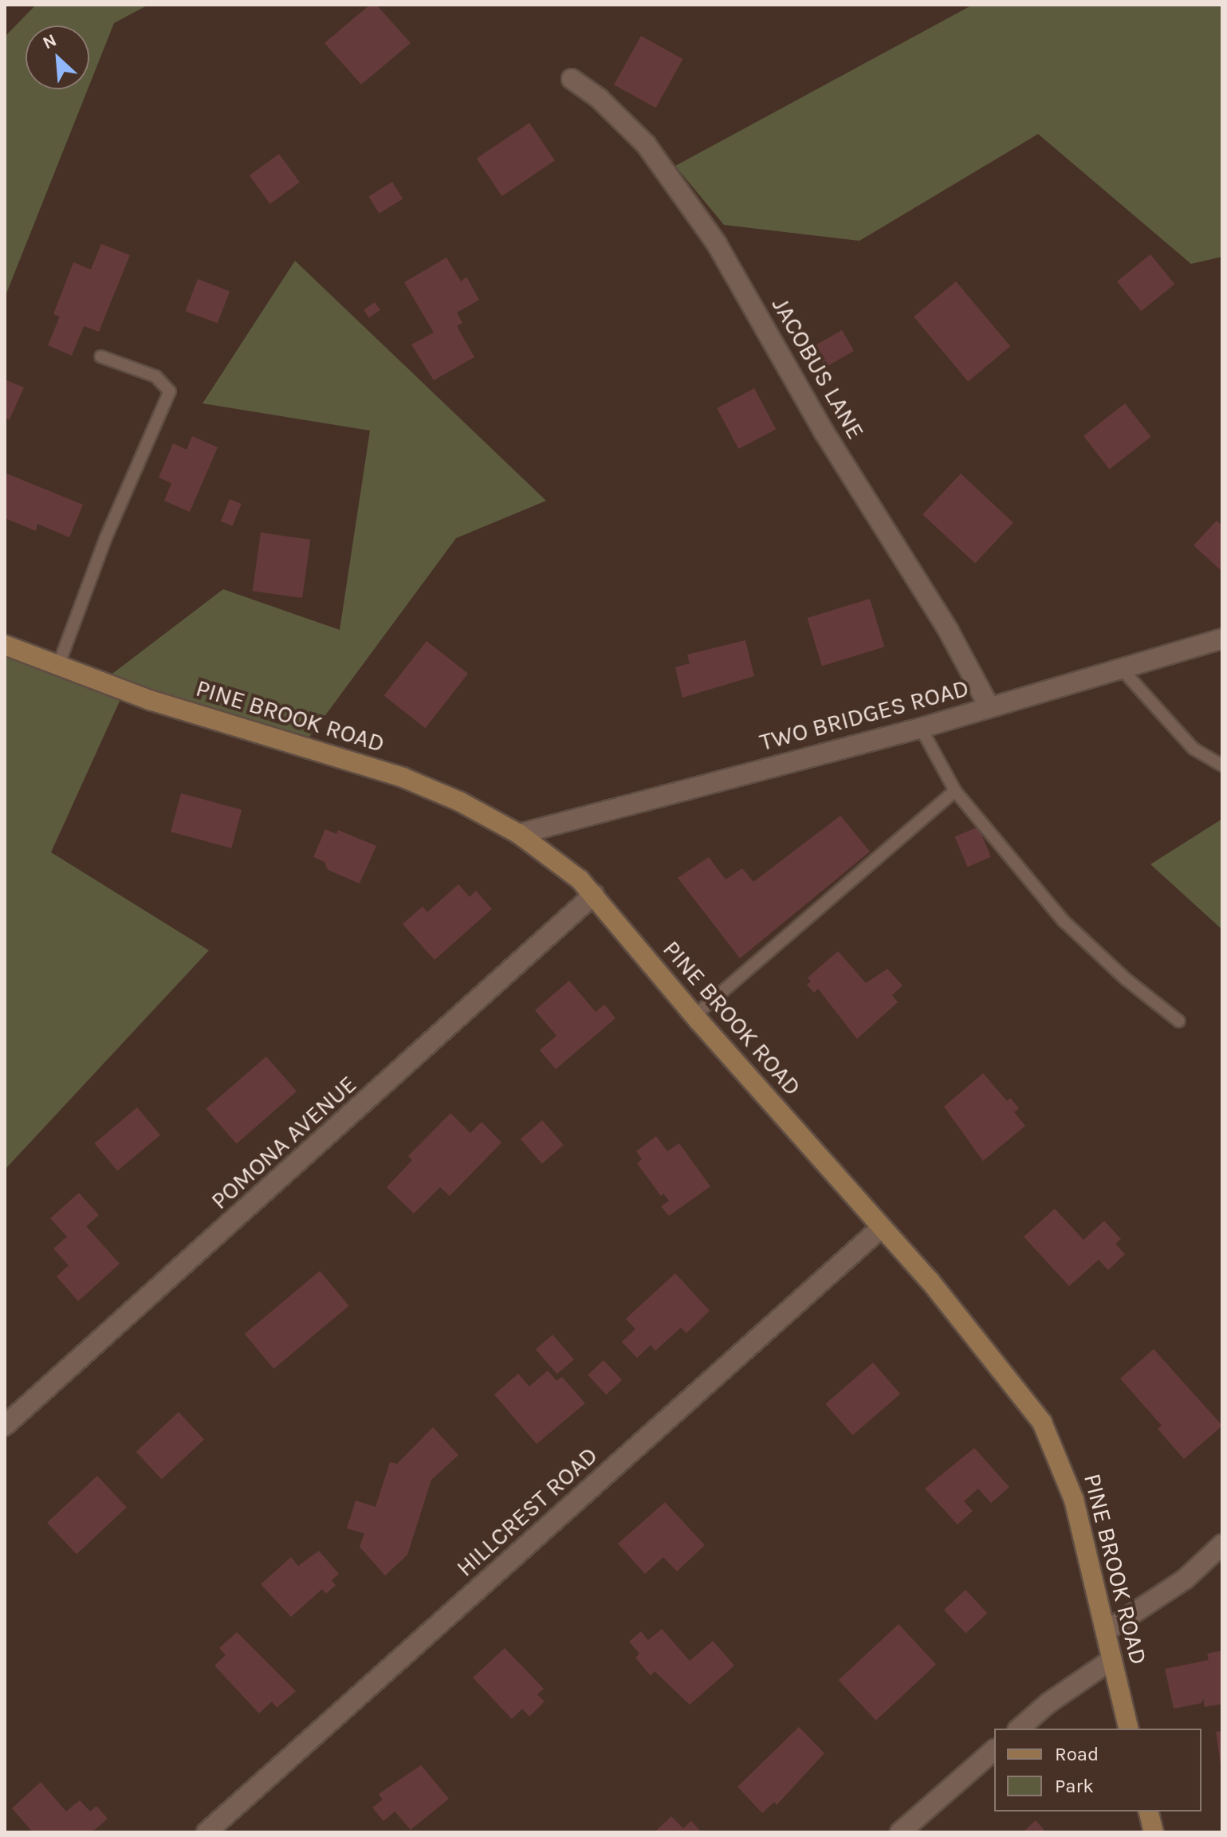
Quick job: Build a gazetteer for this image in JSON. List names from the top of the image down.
{
  "streets": {
    "street": [
      "JACOBUS LANE",
      "TWO BRIDGES ROAD",
      "PINE BROOK ROAD",
      "POMONA AVENUE",
      "HILLCREST ROAD"
    ]
  },
  "crossings": [
    ["JACOBUS LANE", "TWO BRIDGES ROAD"],
    ["TWO BRIDGES ROAD", "PINE BROOK ROAD"],
    ["PINE BROOK ROAD", "POMONA AVENUE"],
    ["PINE BROOK ROAD", "HILLCREST ROAD"]
  ],
  "legend": ["Road", "Park"],
  "north": "top left"
}
